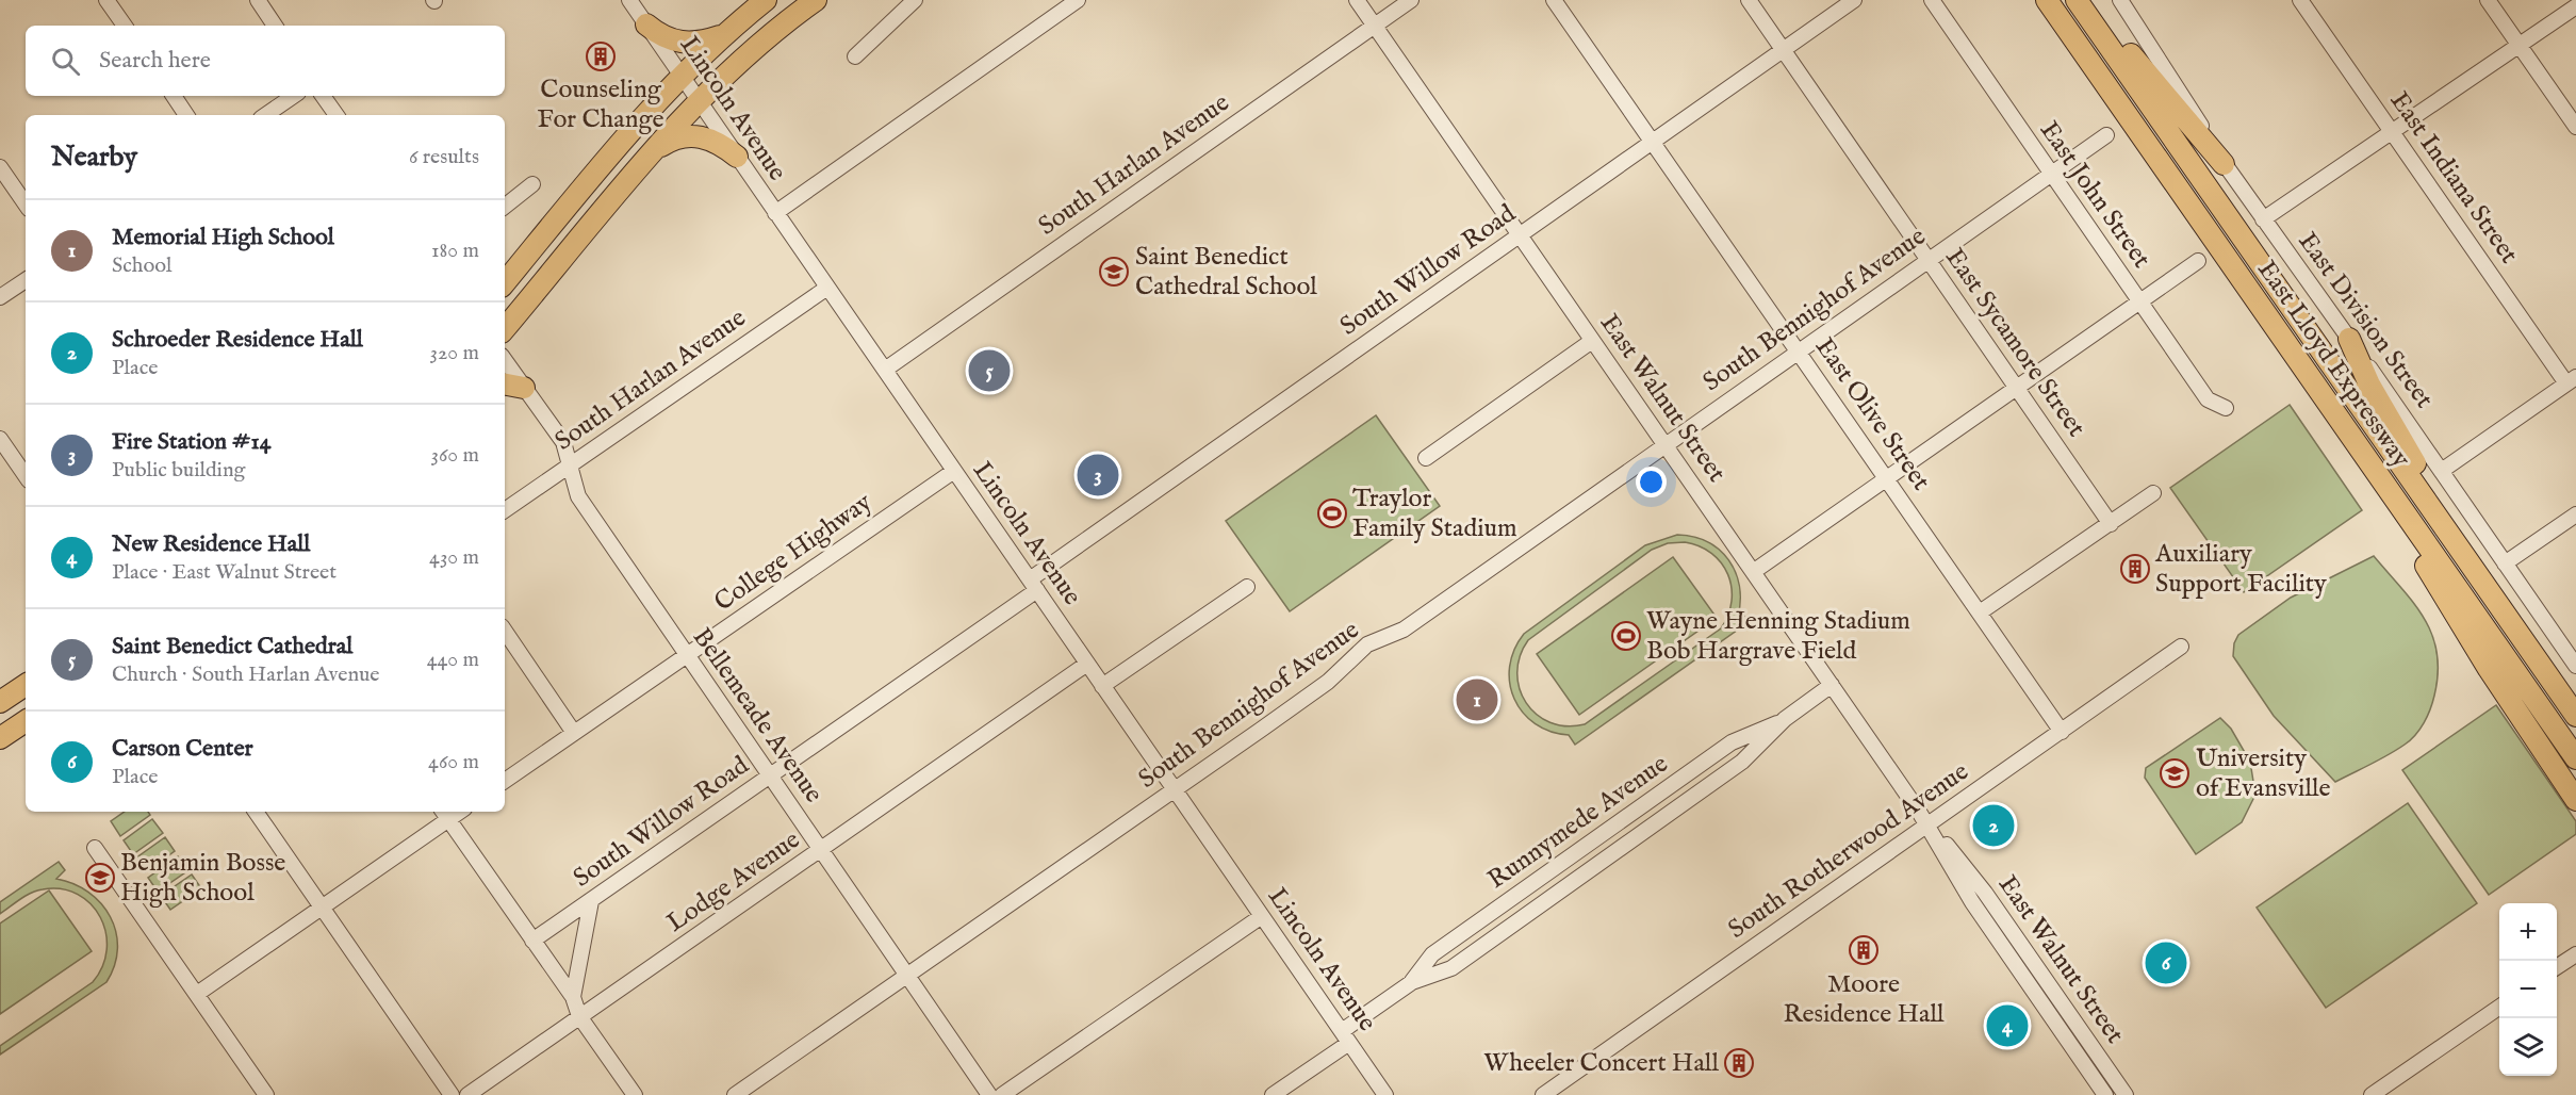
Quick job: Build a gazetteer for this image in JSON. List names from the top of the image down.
{
  "streets": {
    "highway": ["East Lloyd Expressway"],
    "street": [
      "Lincoln Avenue",
      "South Harlan Avenue",
      "East Indiana Street",
      "East John Street",
      "South Willow Road",
      "South Bennighof Avenue",
      "East Division Street",
      "East Sycamore Street",
      "East Walnut Street",
      "East Olive Street",
      "College Highway",
      "Bellemeade Avenue",
      "Runnymede Avenue",
      "South Rotherwood Avenue",
      "Lodge Avenue"
    ]
  },
  "crossings": [
    ["Lincoln Avenue", "South Harlan Avenue"],
    ["Lincoln Avenue", "South Willow Road"],
    ["Lincoln Avenue", "South Bennighof Avenue"],
    ["Lincoln Avenue", "College Highway"],
    ["Lincoln Avenue", "Runnymede Avenue"],
    ["Lincoln Avenue", "Lodge Avenue"],
    ["South Harlan Avenue", "East Walnut Street"],
    ["South Harlan Avenue", "Bellemeade Avenue"],
    ["East John Street", "South Bennighof Avenue"],
    ["South Willow Road", "East Sycamore Street"],
    ["South Willow Road", "East Walnut Street"],
    ["South Willow Road", "East Olive Street"],
    ["South Willow Road", "Bellemeade Avenue"],
    ["South Bennighof Avenue", "East Sycamore Street"],
    ["South Bennighof Avenue", "East Walnut Street"],
    ["South Bennighof Avenue", "East Olive Street"],
    ["South Bennighof Avenue", "Bellemeade Avenue"],
    ["East Walnut Street", "Runnymede Avenue"],
    ["East Walnut Street", "South Rotherwood Avenue"],
    ["East Olive Street", "South Rotherwood Avenue"],
    ["College Highway", "Bellemeade Avenue"],
    ["Bellemeade Avenue", "Lodge Avenue"]
  ],
  "places": {
    "building": [
      "Counseling For Change",
      "Auxiliary Support Facility",
      "Moore Residence Hall",
      "Wheeler Concert Hall"
    ],
    "school or university": ["Saint Benedict Cathedral School", "University of Evansville", "Benjamin Bosse High School"],
    "sports": ["Traylor Family Stadium", "Wayne Henning Stadium Bob Hargrave Field"]
  },
  "page": {
    "search": "Search here",
    "heading": ["Nearby", "6 results"],
    "list": [
      {
        "mark": "1",
        "name": "Memorial High School",
        "note": "School",
        "value": "180 m"
      },
      {
        "mark": "2",
        "name": "Schroeder Residence Hall",
        "note": "Place",
        "value": "320 m"
      },
      {
        "mark": "3",
        "name": "Fire Station #14",
        "note": "Public building",
        "value": "360 m"
      },
      {
        "mark": "4",
        "name": "New Residence Hall",
        "note": "Place · East Walnut Street",
        "value": "430 m"
      },
      {
        "mark": "5",
        "name": "Saint Benedict Cathedral",
        "note": "Church · South Harlan Avenue",
        "value": "440 m"
      },
      {
        "mark": "6",
        "name": "Carson Center",
        "note": "Place",
        "value": "460 m"
      }
    ],
    "pins": [
      "5",
      "3",
      "1",
      "2",
      "6",
      "4"
    ],
    "map_buttons": ["+", "−"]
  }
}
